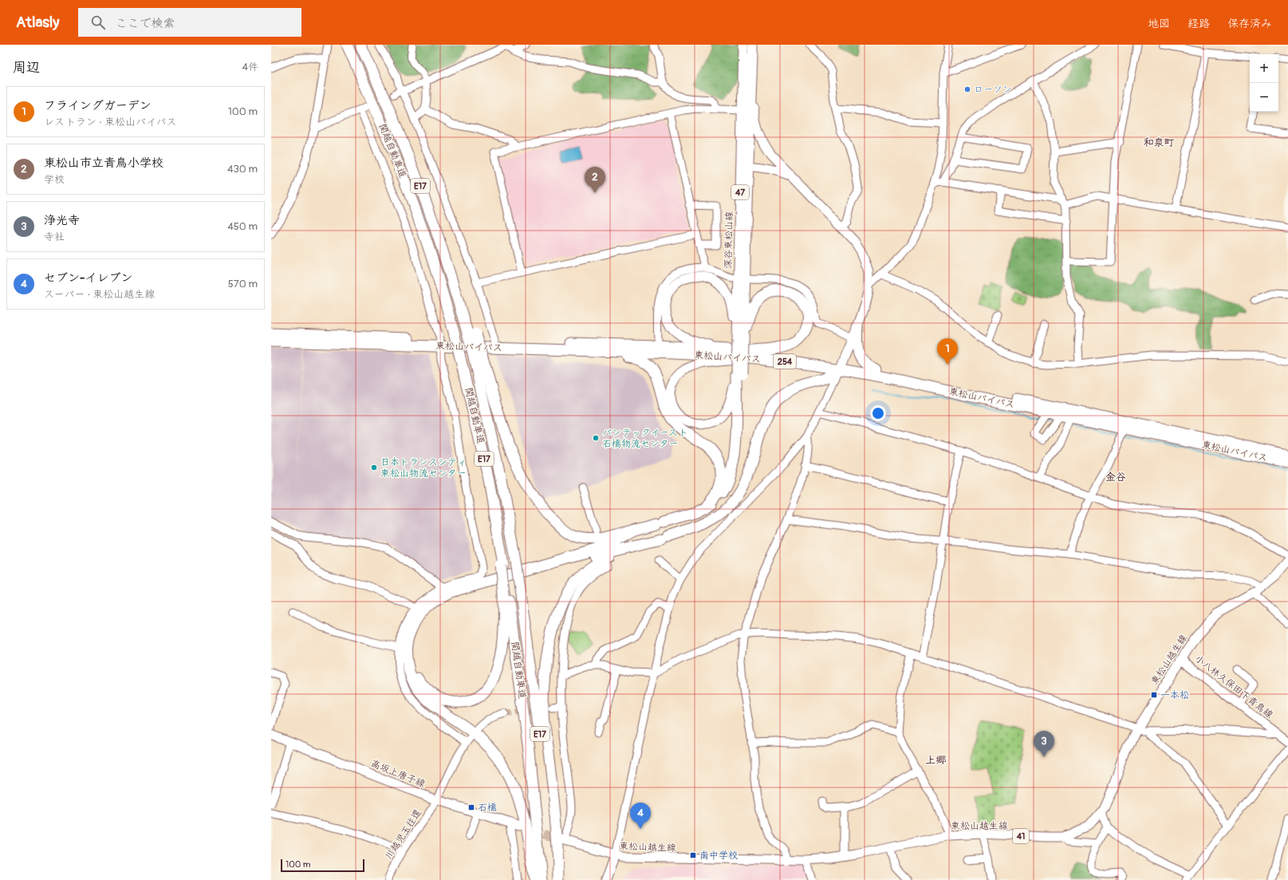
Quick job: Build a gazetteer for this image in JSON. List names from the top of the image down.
{
  "streets": {
    "highway": [
      "関越自動車道",
      "E17",
      "東松山バイパス",
      "254"
    ],
    "main road": [
      "47",
      "深谷東松山線",
      "東松山越生線",
      "小八林久保田下青鳥線",
      "高坂上唐子線",
      "41"
    ],
    "street": ["川越児玉往還"]
  },
  "crossings": [
    ["東松山越生線", "小八林久保田下青鳥線"],
    ["高坂上唐子線", "川越児玉往還"]
  ],
  "districts": ["和泉町", "金谷", "上郷"],
  "places": {
    "other": ["ローソン", "バンテックイースト 石橋物流センター", "日本トランスシティ 東松山物流センター"],
    "transit": ["一本松", "石橋", "南中学校"]
  },
  "scale_bar": "100 m",
  "page": {
    "header": "Atlasly",
    "search": "ここで検索",
    "nav": ["地図", "経路", "保存済み"],
    "heading": ["周辺", "4件"],
    "map_buttons": ["+", "−"],
    "list": [
      {
        "mark": "1",
        "name": "フライングガーデン",
        "note": "レストラン · 東松山バイパス",
        "value": "100 m"
      },
      {
        "mark": "2",
        "name": "東松山市立青鳥小学校",
        "note": "学校",
        "value": "430 m"
      },
      {
        "mark": "3",
        "name": "浄光寺",
        "note": "寺社",
        "value": "450 m"
      },
      {
        "mark": "4",
        "name": "セブン-イレブン",
        "note": "スーパー · 東松山越生線",
        "value": "570 m"
      }
    ],
    "pins": [
      "2",
      "1",
      "3",
      "4"
    ],
    "scale": "100 m"
  }
}
